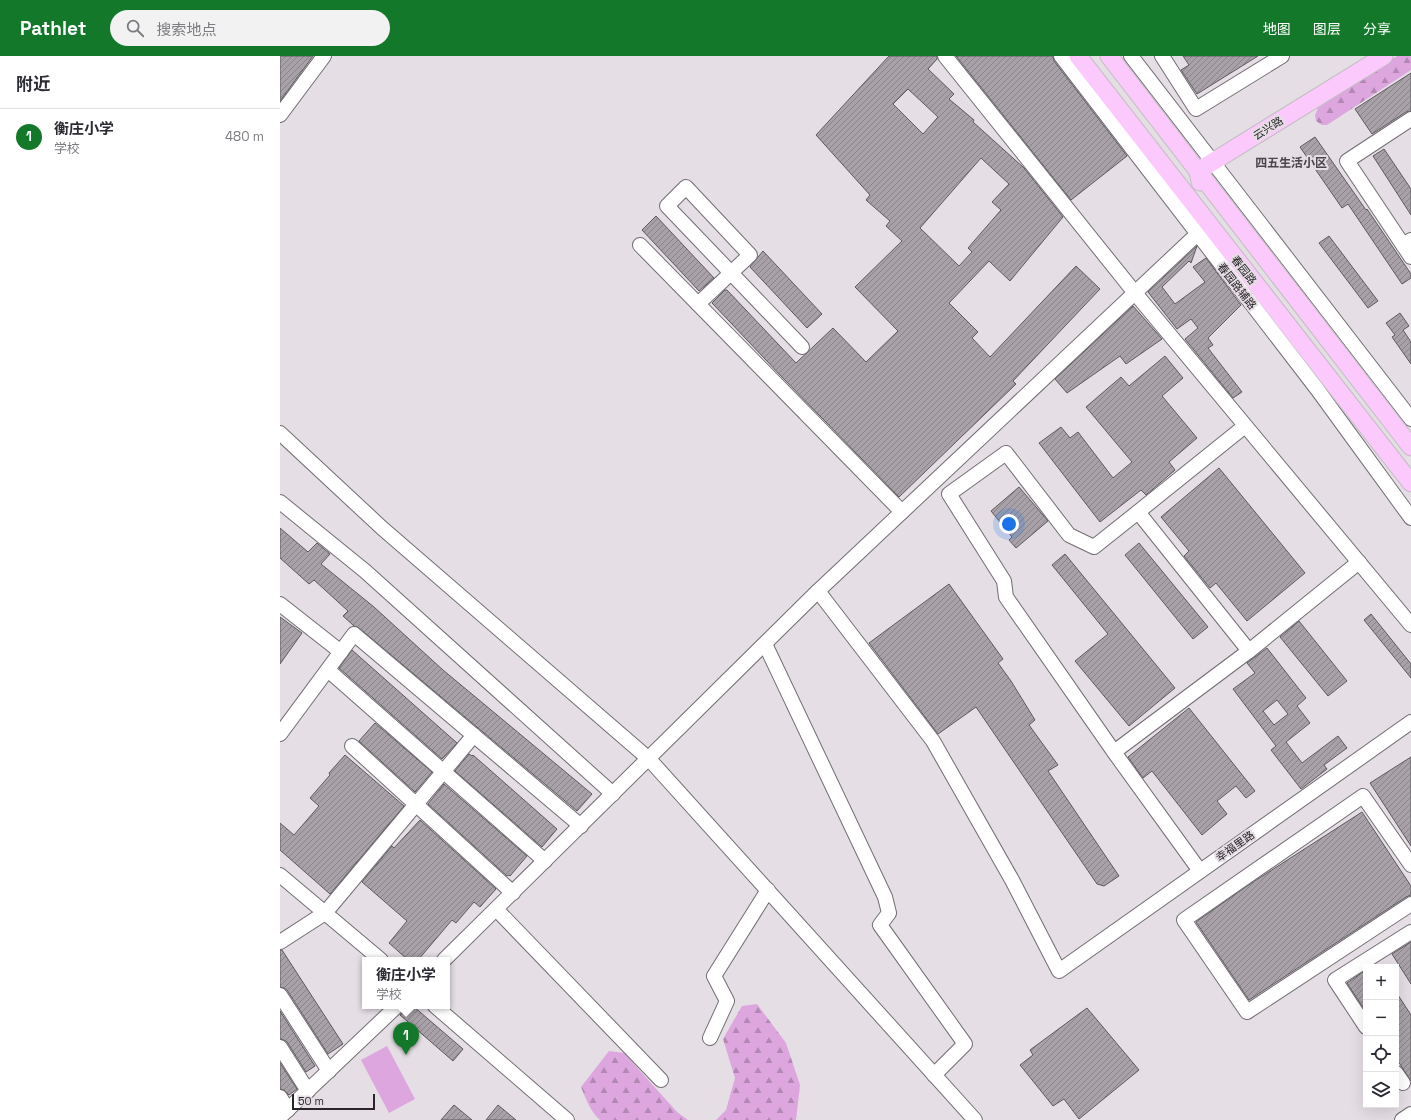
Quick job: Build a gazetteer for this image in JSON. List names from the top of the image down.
{
  "streets": {
    "main road": ["云兴路", "春园路"],
    "street": ["春园路辅路", "幸福里路"]
  },
  "crossings": [
    ["春园路", "春园路辅路"]
  ],
  "districts": ["四五生活小区"],
  "scale_bar": "50 m",
  "page": {
    "header": "Pathlet",
    "search": "搜索地点",
    "nav": ["地图", "图层", "分享"],
    "heading": "附近",
    "list": [
      {
        "mark": "1",
        "name": "衡庄小学",
        "note": "学校",
        "value": "480 m"
      }
    ],
    "popup": ["衡庄小学", "学校"],
    "map_buttons": ["+", "−"],
    "pins": "1",
    "scale": "50 m"
  }
}
